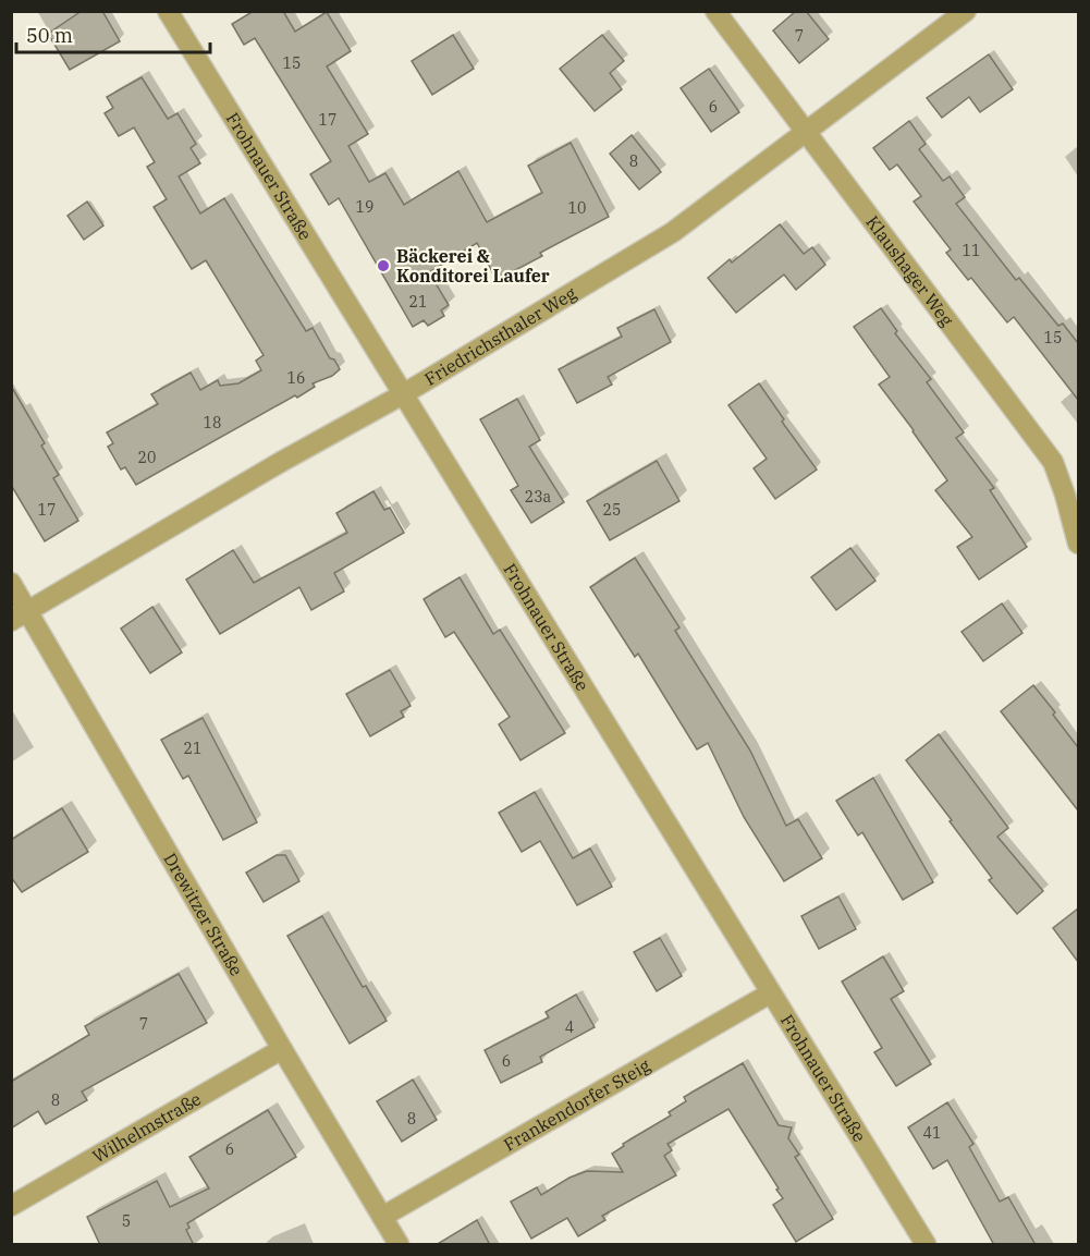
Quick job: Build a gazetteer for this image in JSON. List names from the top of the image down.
{
  "streets": {
    "street": [
      "Frohnauer Straße",
      "Klaushager Weg",
      "Friedrichsthaler Weg",
      "Drewitzer Straße",
      "Frankendorfer Steig",
      "Wilhelmstraße"
    ]
  },
  "crossings": [
    ["Frohnauer Straße", "Friedrichsthaler Weg"],
    ["Frohnauer Straße", "Frankendorfer Steig"],
    ["Klaushager Weg", "Friedrichsthaler Weg"],
    ["Friedrichsthaler Weg", "Drewitzer Straße"],
    ["Drewitzer Straße", "Frankendorfer Steig"],
    ["Drewitzer Straße", "Wilhelmstraße"]
  ],
  "places": ["Bäckerei & Konditorei Laufer"],
  "house_numbers": [
    "7",
    "15",
    "6",
    "17",
    "8",
    "19",
    "10",
    "11",
    "21",
    "15",
    "16",
    "18",
    "20",
    "23a",
    "17",
    "25",
    "21",
    "7",
    "4",
    "6",
    "8",
    "8",
    "41",
    "6",
    "5"
  ],
  "scale_bar": "50 m"
}
